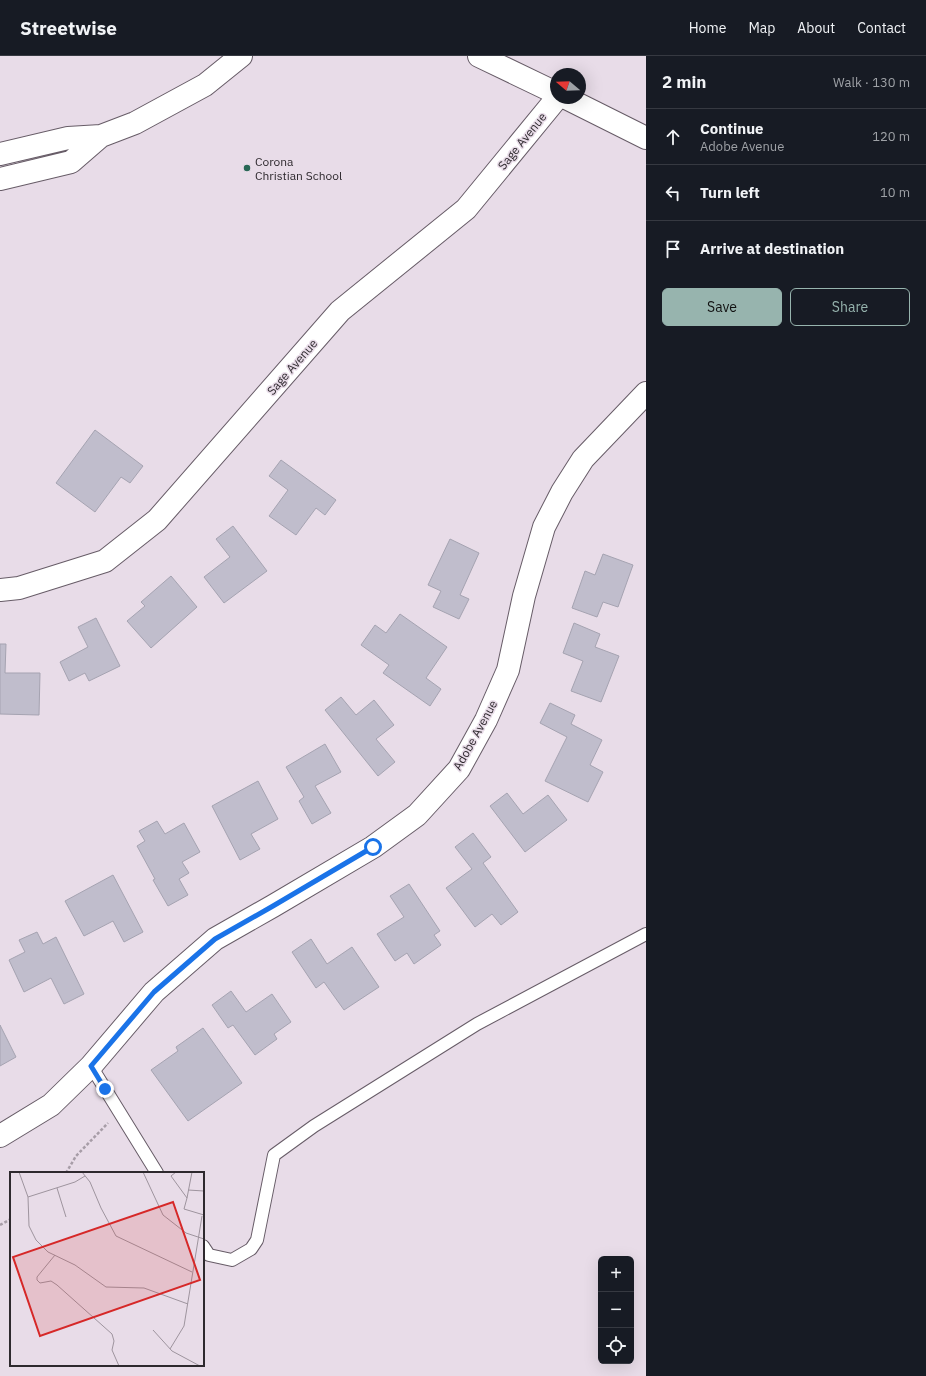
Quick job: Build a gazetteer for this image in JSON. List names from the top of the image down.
{
  "streets": {
    "street": ["Sage Avenue", "Adobe Avenue"]
  },
  "places": ["Corona Christian School"],
  "north": "left",
  "page": {
    "header": "Streetwise",
    "nav": [
      "Home",
      "Map",
      "About",
      "Contact"
    ],
    "heading": ["2 min", "Walk · 130 m"],
    "list": [
      ["Continue", "Adobe Avenue", "120 m"],
      ["Turn left", "10 m"],
      "Arrive at destination"
    ],
    "buttons": ["Save", "Share"],
    "map_buttons": ["+", "−"]
  }
}
